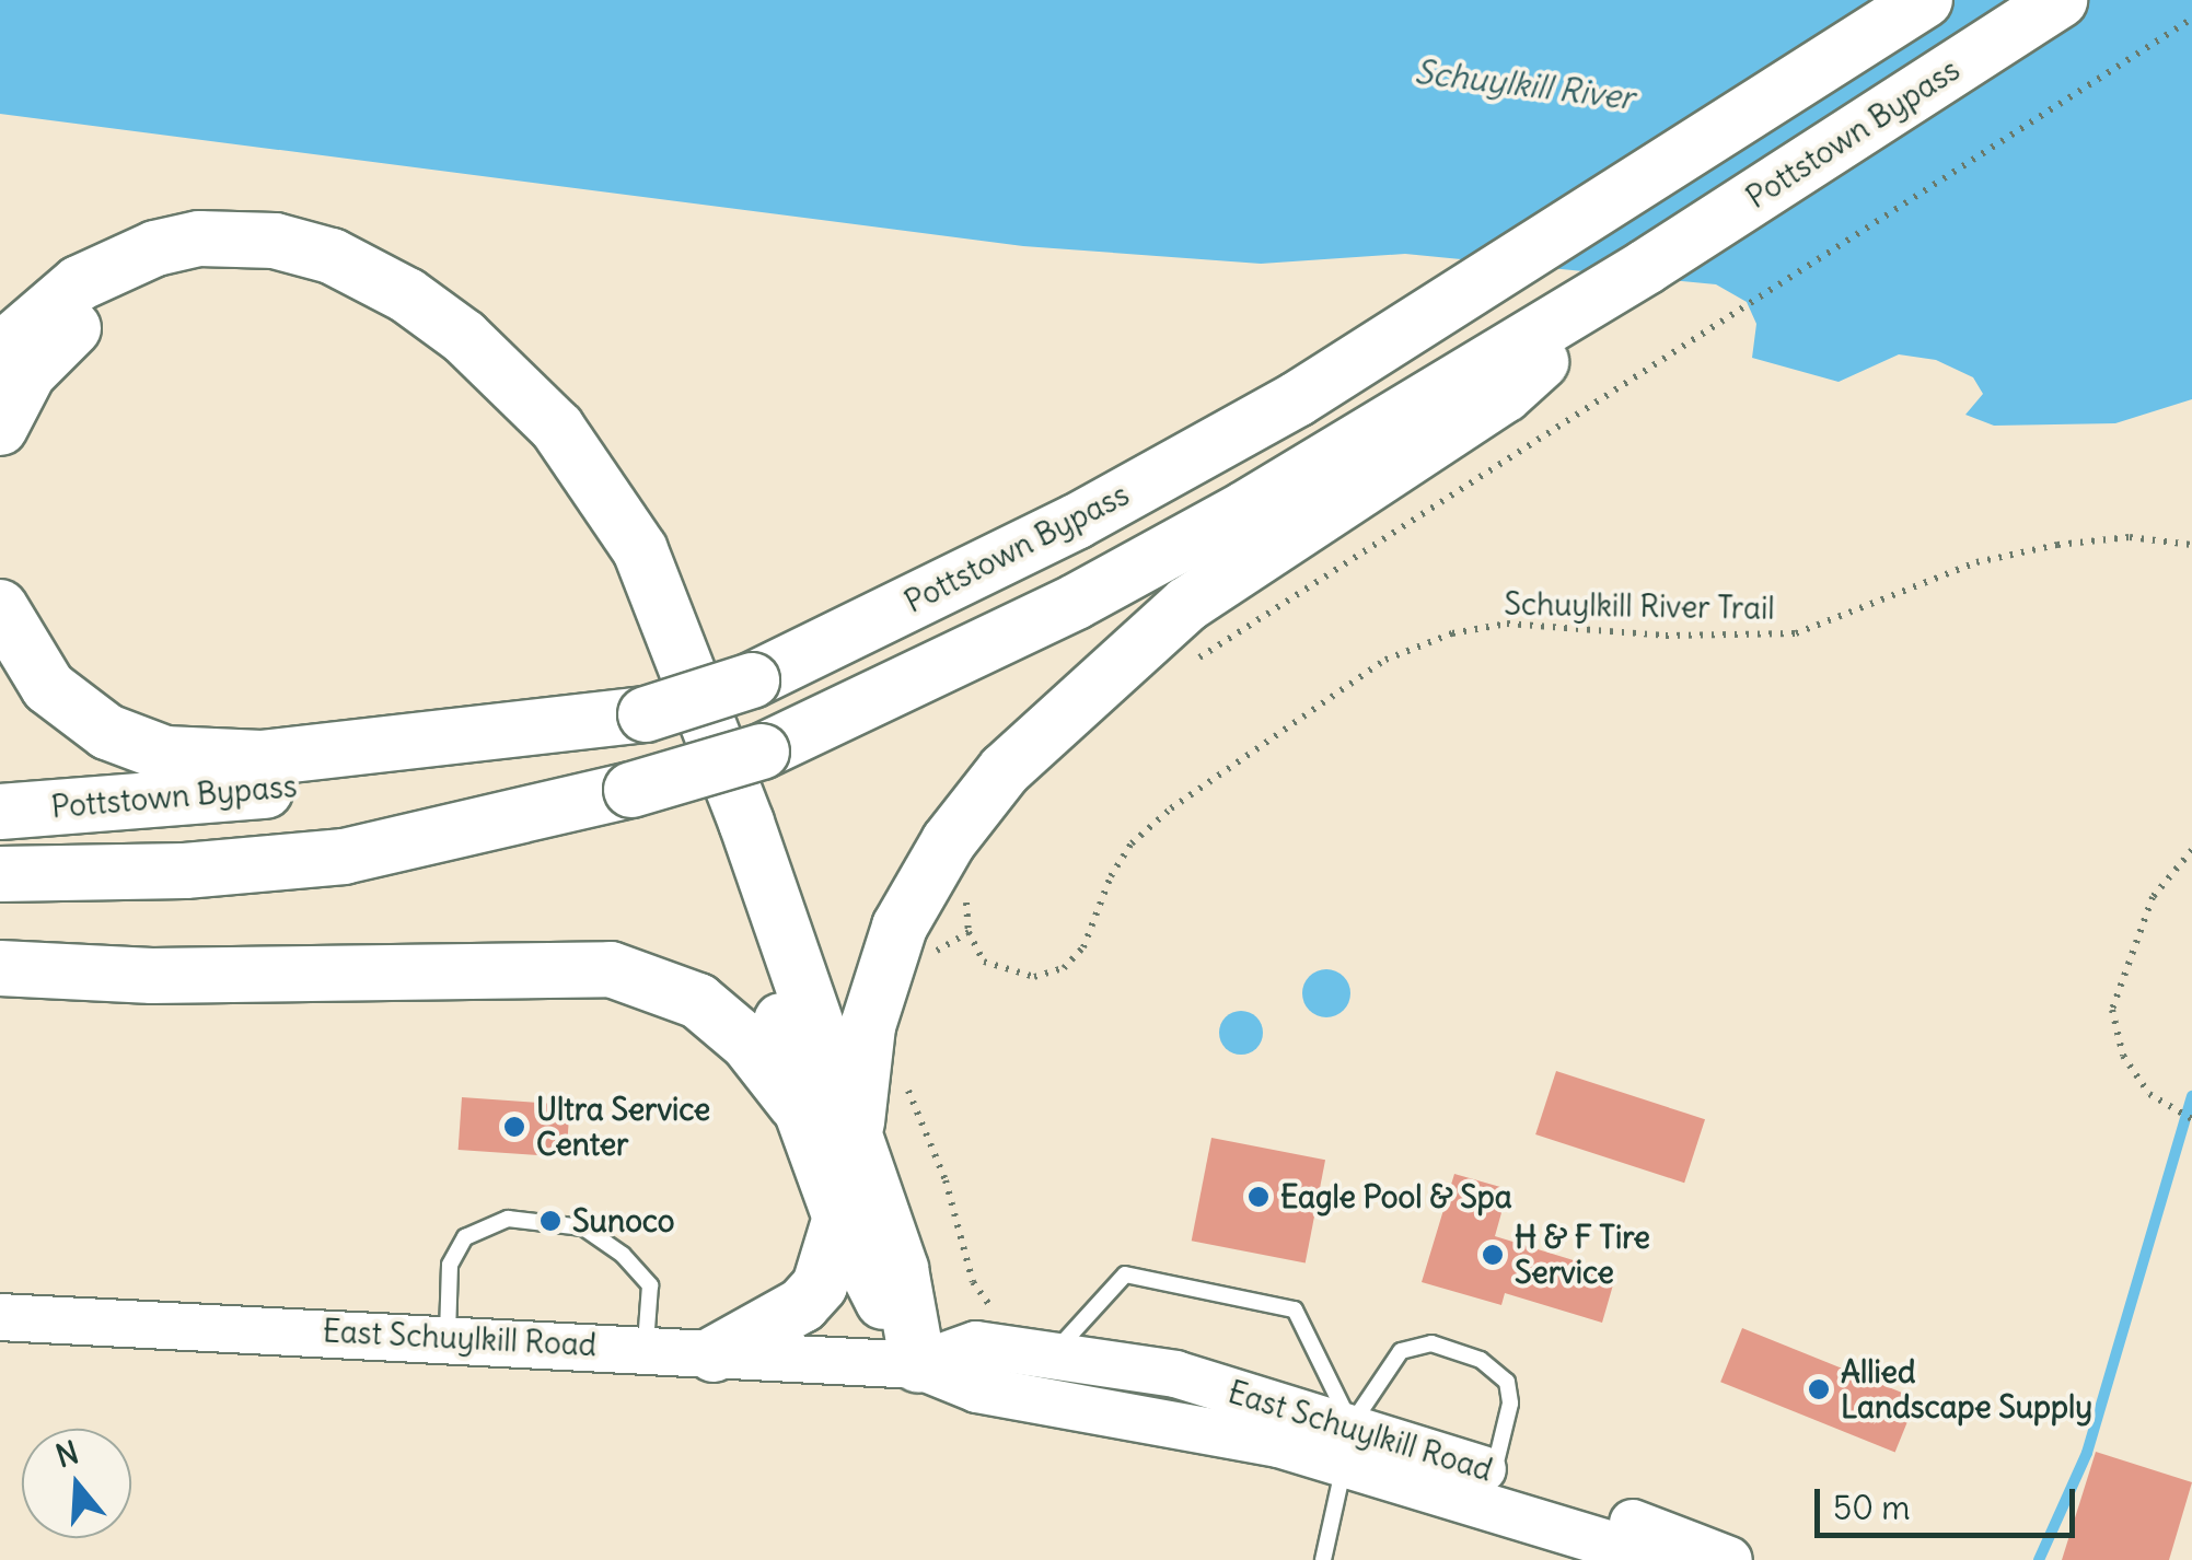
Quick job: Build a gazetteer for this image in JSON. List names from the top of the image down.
{
  "streets": {
    "highway": ["Pottstown Bypass"],
    "main road": ["East Schuylkill Road"],
    "path": ["Schuylkill River Trail"]
  },
  "water": ["Schuylkill River"],
  "places": [
    "Ultra Service Center",
    "Eagle Pool & Spa",
    "Sunoco",
    "H & F Tire Service",
    "Allied Landscape Supply"
  ],
  "scale_bar": "50 m",
  "north": "top"
}
